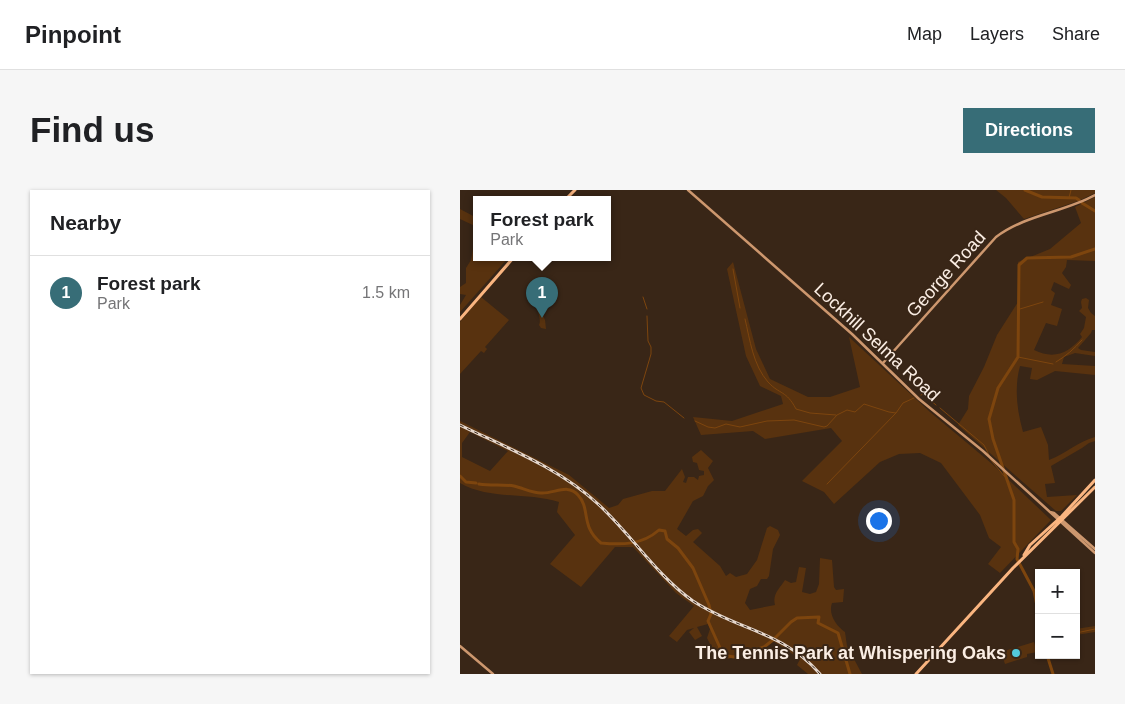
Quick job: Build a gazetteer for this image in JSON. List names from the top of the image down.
{
  "streets": {
    "main road": ["George Road", "Lockhill Selma Road"]
  },
  "crossings": [
    ["George Road", "Lockhill Selma Road"]
  ],
  "places": ["The Tennis Park at Whispering Oaks"],
  "page": {
    "header": "Pinpoint",
    "nav": ["Map", "Layers", "Share"],
    "buttons": "Directions",
    "title": "Find us",
    "heading": "Nearby",
    "popup": ["Forest park", "Park"],
    "list": [
      {
        "mark": "1",
        "name": "Forest park",
        "note": "Park",
        "value": "1.5 km"
      }
    ],
    "pins": "1",
    "map_buttons": ["+", "−"]
  }
}
